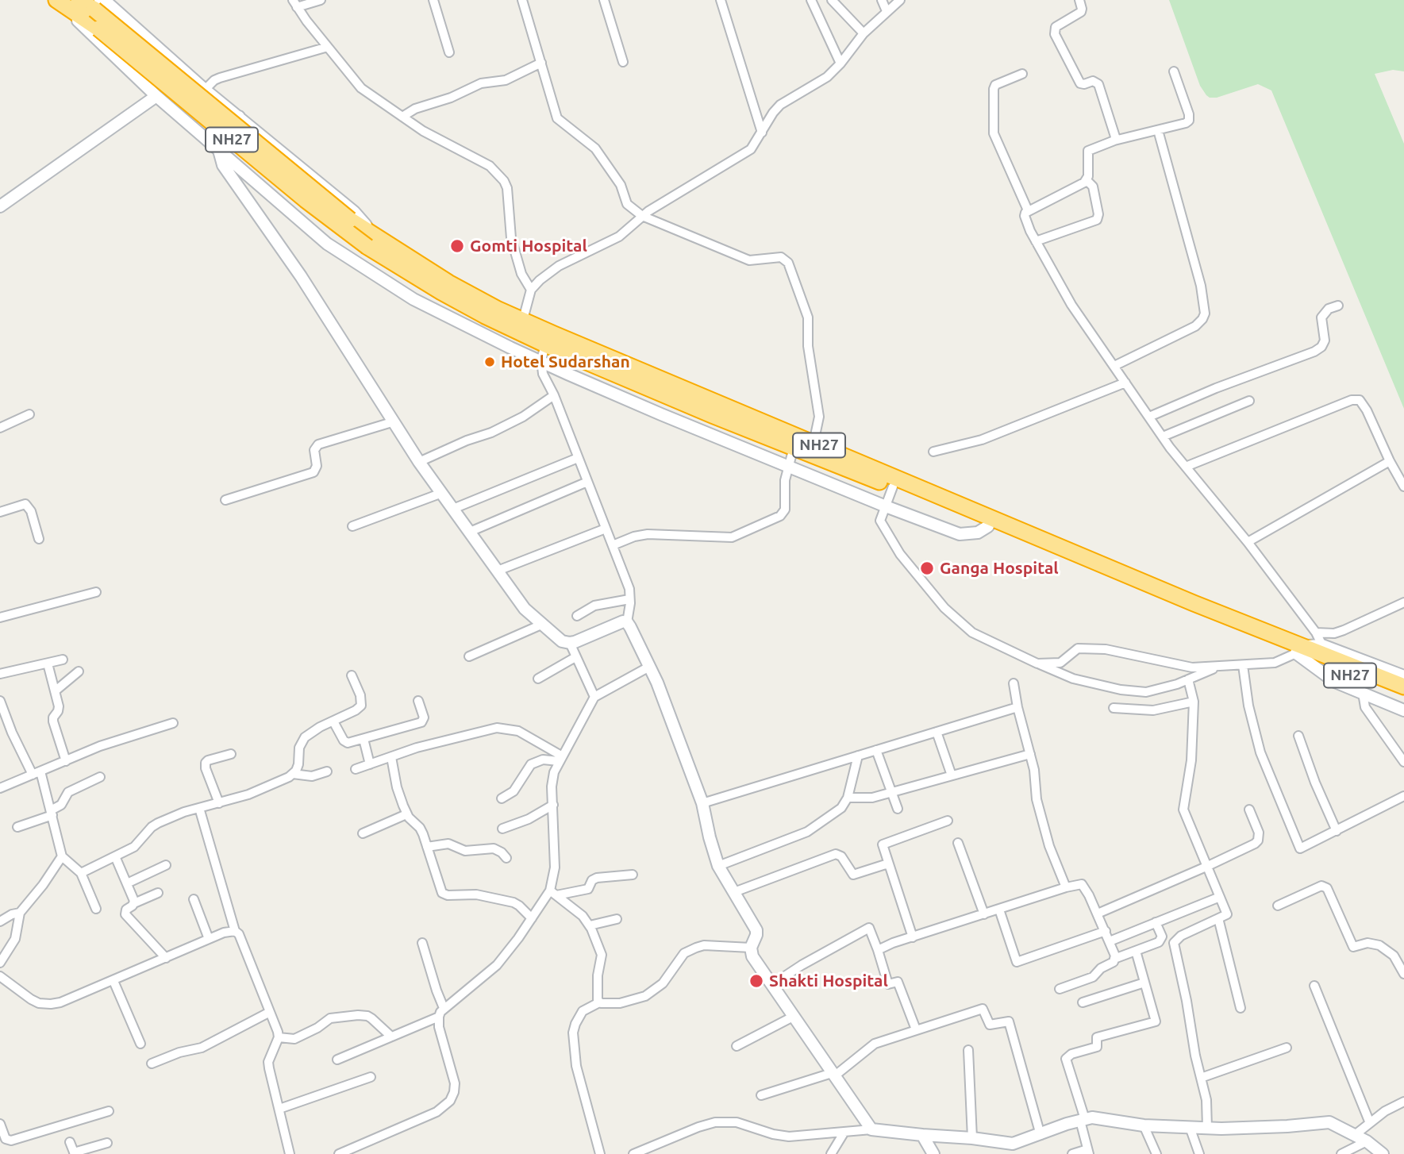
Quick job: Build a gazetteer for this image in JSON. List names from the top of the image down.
{
  "streets": {
    "highway": ["NH27"]
  },
  "places": [
    "Gomti Hospital",
    "Hotel Sudarshan",
    "Ganga Hospital",
    "Shakti Hospital"
  ]
}
